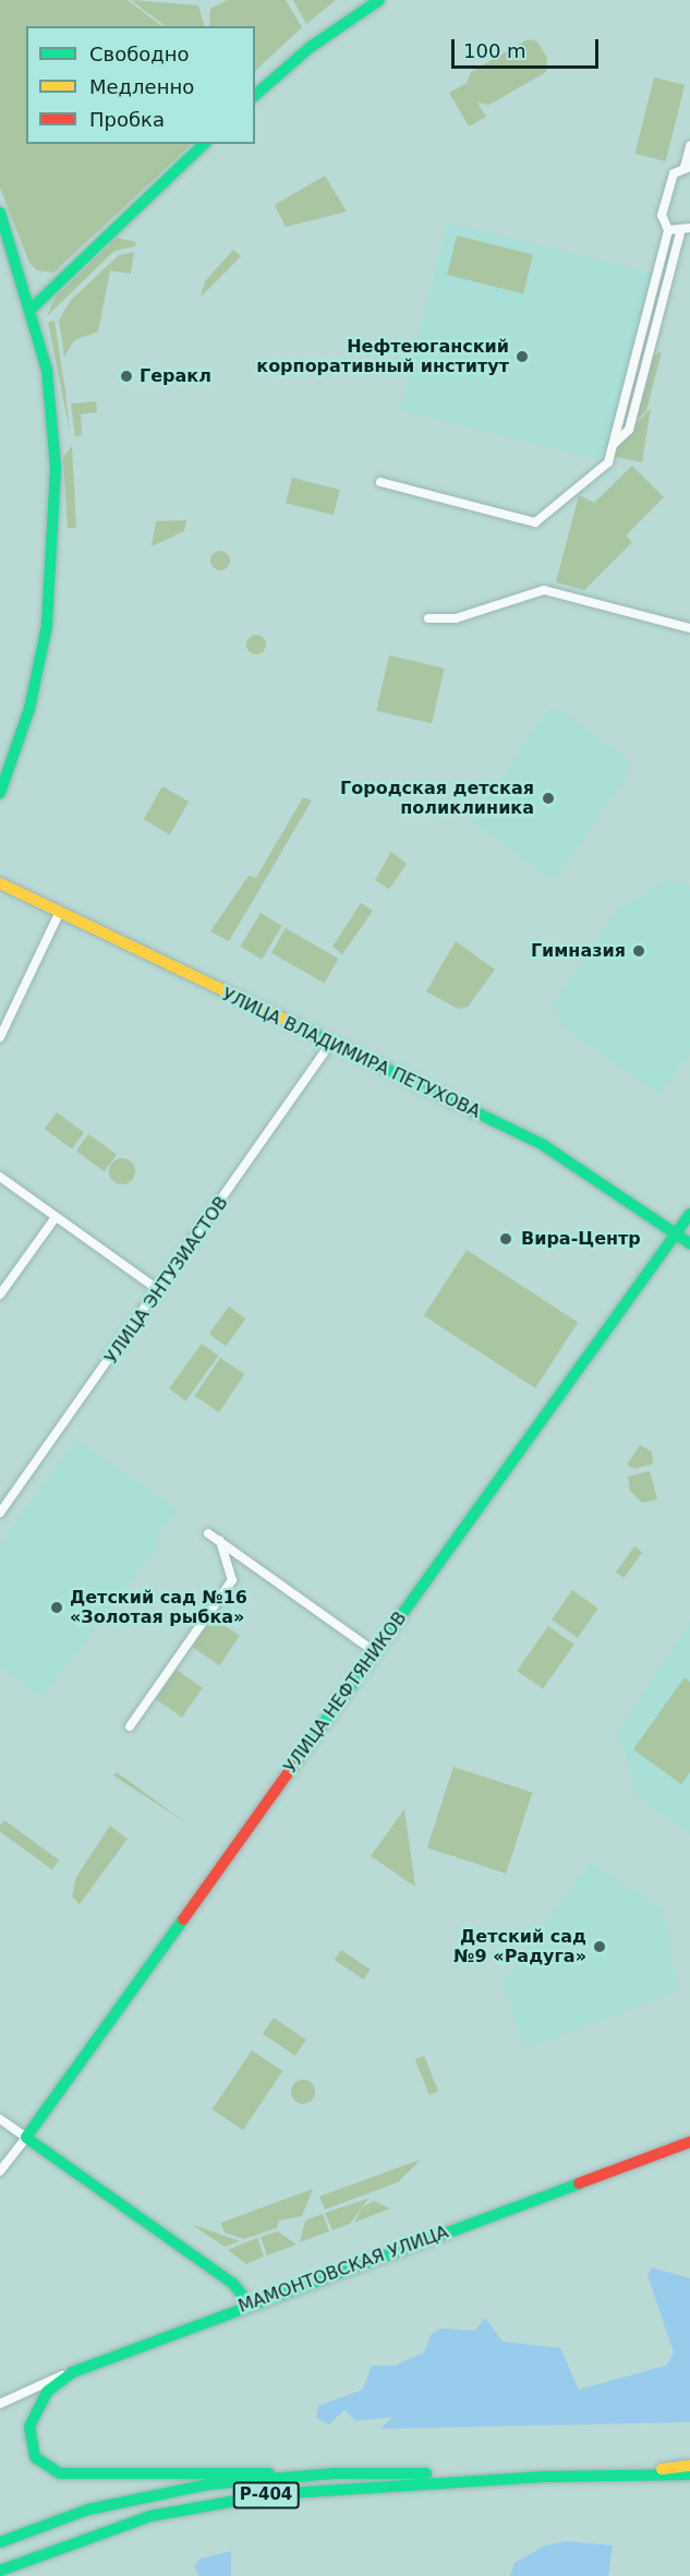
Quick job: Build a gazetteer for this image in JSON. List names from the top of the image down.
{
  "streets": {
    "main road": [
      "УЛИЦА ВЛАДИМИРА ПЕТУХОВА",
      "УЛИЦА НЕФТЯНИКОВ",
      "МАМОНТОВСКАЯ УЛИЦА",
      "Р-404"
    ],
    "street": ["УЛИЦА ЭНТУЗИАСТОВ"]
  },
  "crossings": [
    ["УЛИЦА ВЛАДИМИРА ПЕТУХОВА", "УЛИЦА ЭНТУЗИАСТОВ"],
    ["УЛИЦА ВЛАДИМИРА ПЕТУХОВА", "УЛИЦА НЕФТЯНИКОВ"]
  ],
  "places": [
    "Нефтеюганский корпоративный институт",
    "Геракл",
    "Городская детская поликлиника",
    "Гимназия",
    "Вира-Центр",
    "Детский сад №16 «Золотая рыбка»",
    "Детский сад №9 «Радуга»"
  ],
  "legend": ["Свободно", "Медленно", "Пробка"],
  "scale_bar": "100 m"
}
